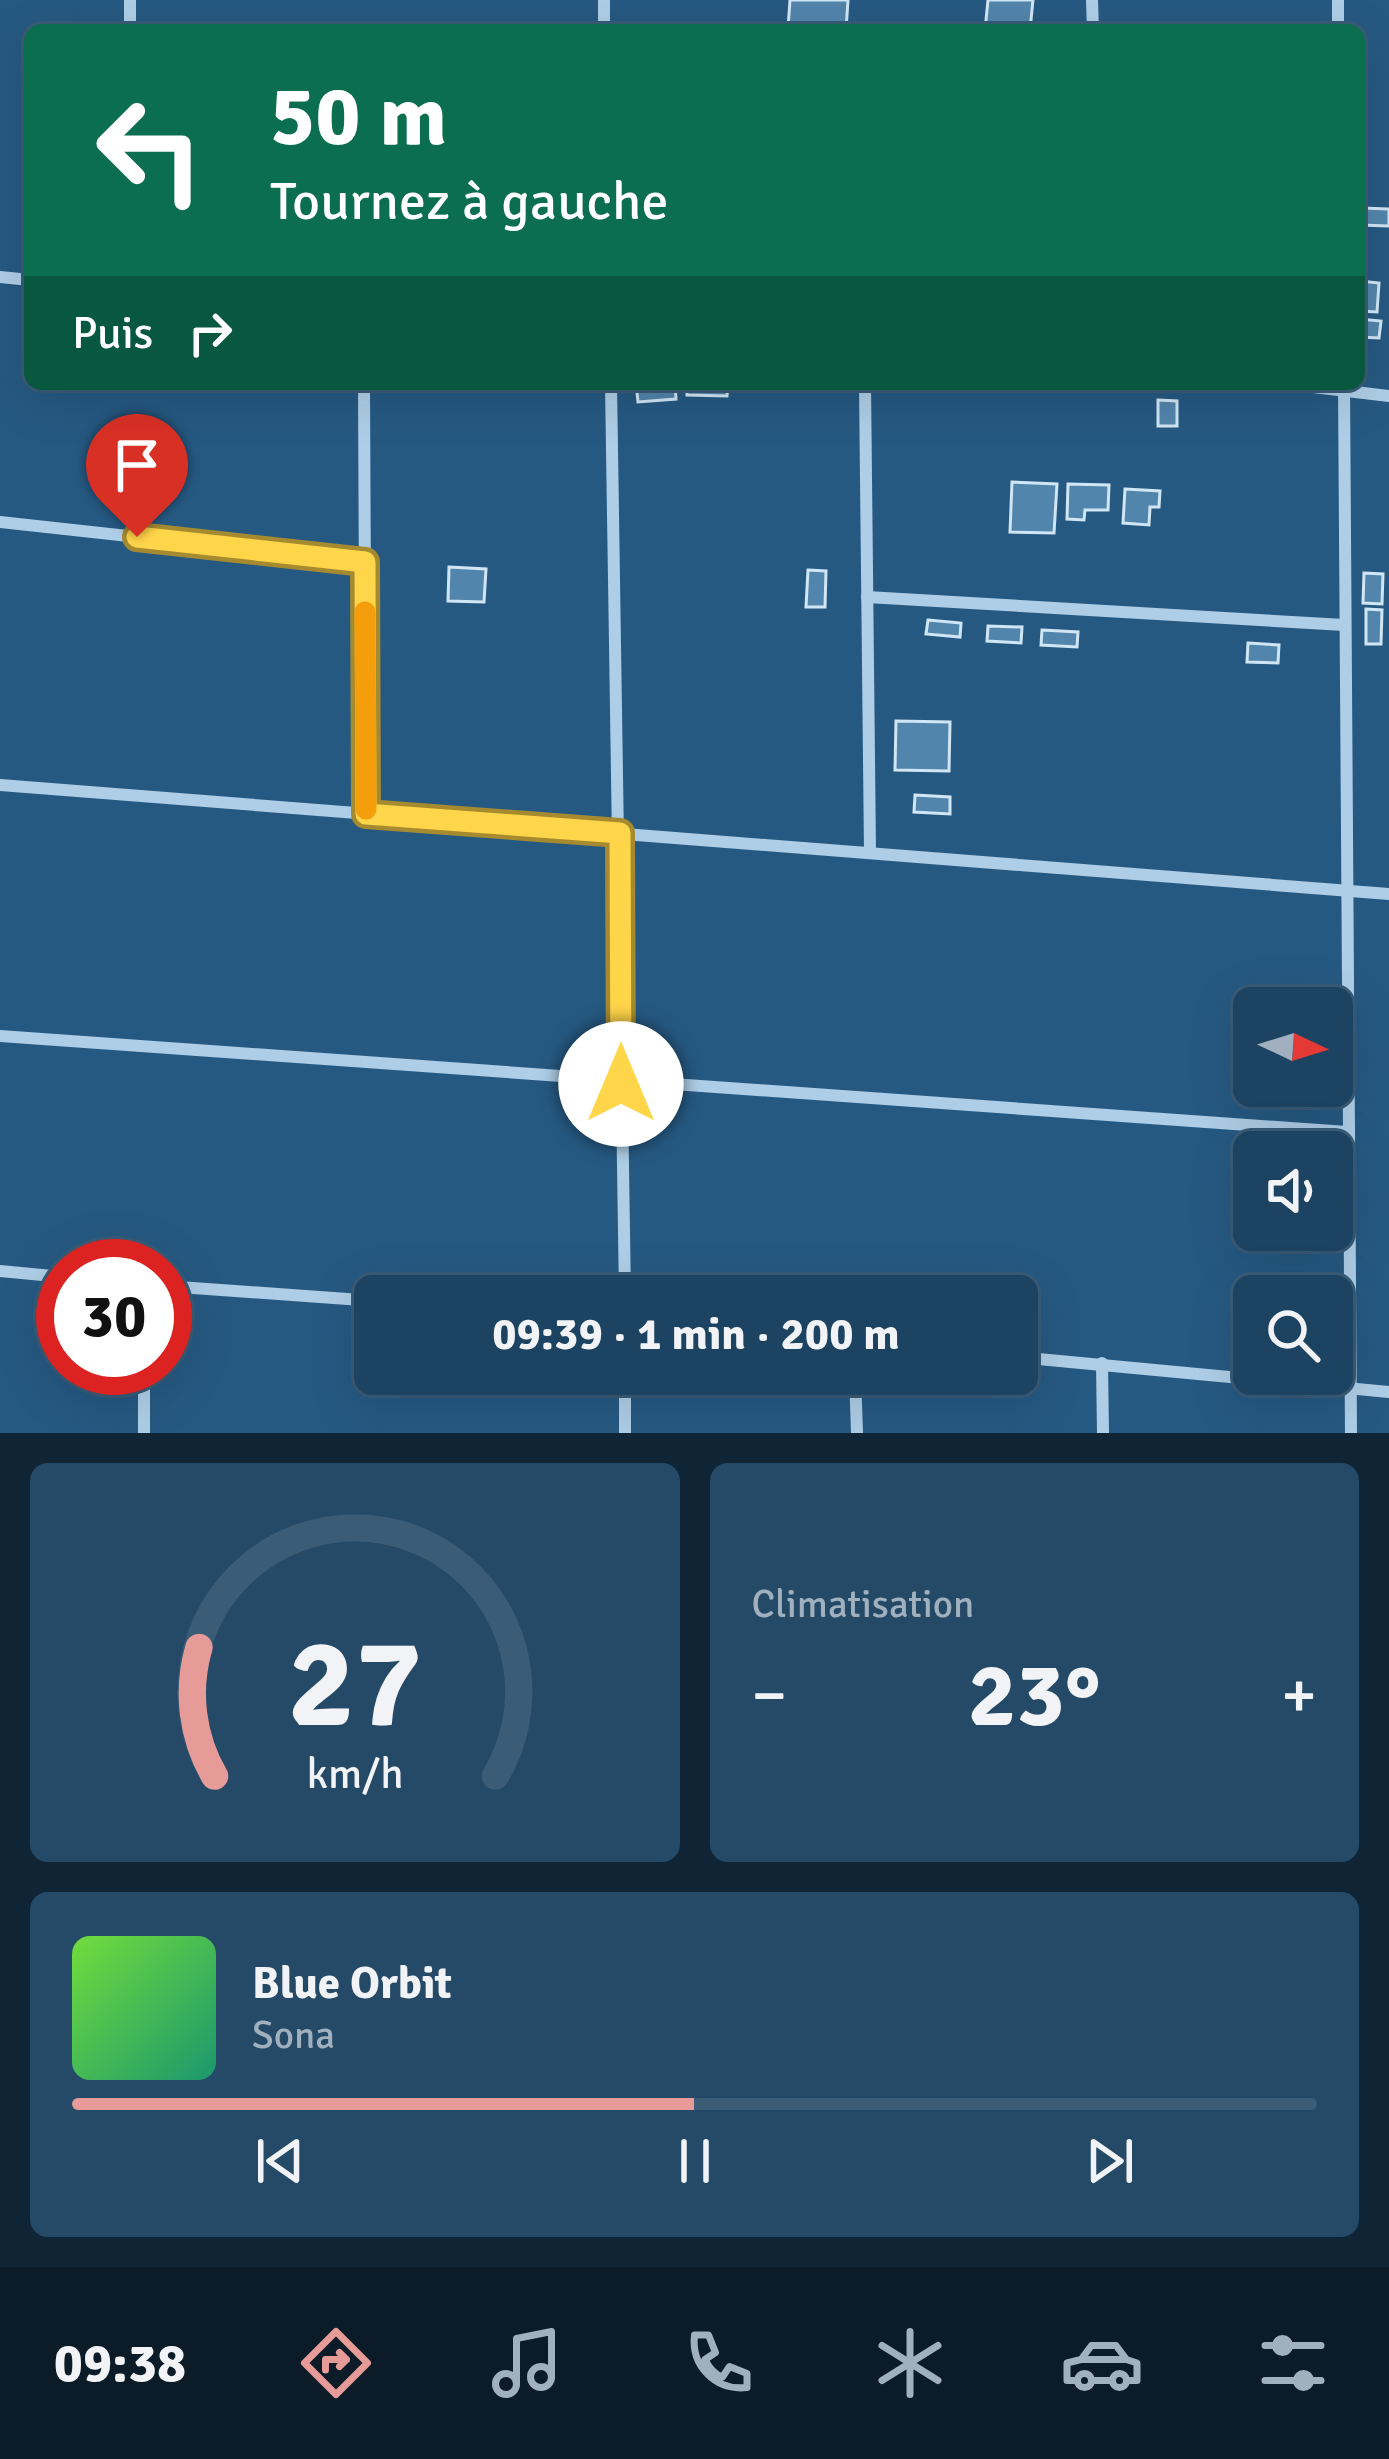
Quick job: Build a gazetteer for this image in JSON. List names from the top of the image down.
{
  "north": "right",
  "page": {
    "turn": ["50 m", "Tournez à gauche"],
    "then": "Puis",
    "limit": "30",
    "trip": "09:39 · 1 min · 200 m",
    "tile": "Climatisation",
    "heat": ["−", "23°", "+"],
    "song": ["Blue Orbit", "Sona"],
    "tabs": "09:38",
    "gauge": ["27", "km/h"]
  }
}
